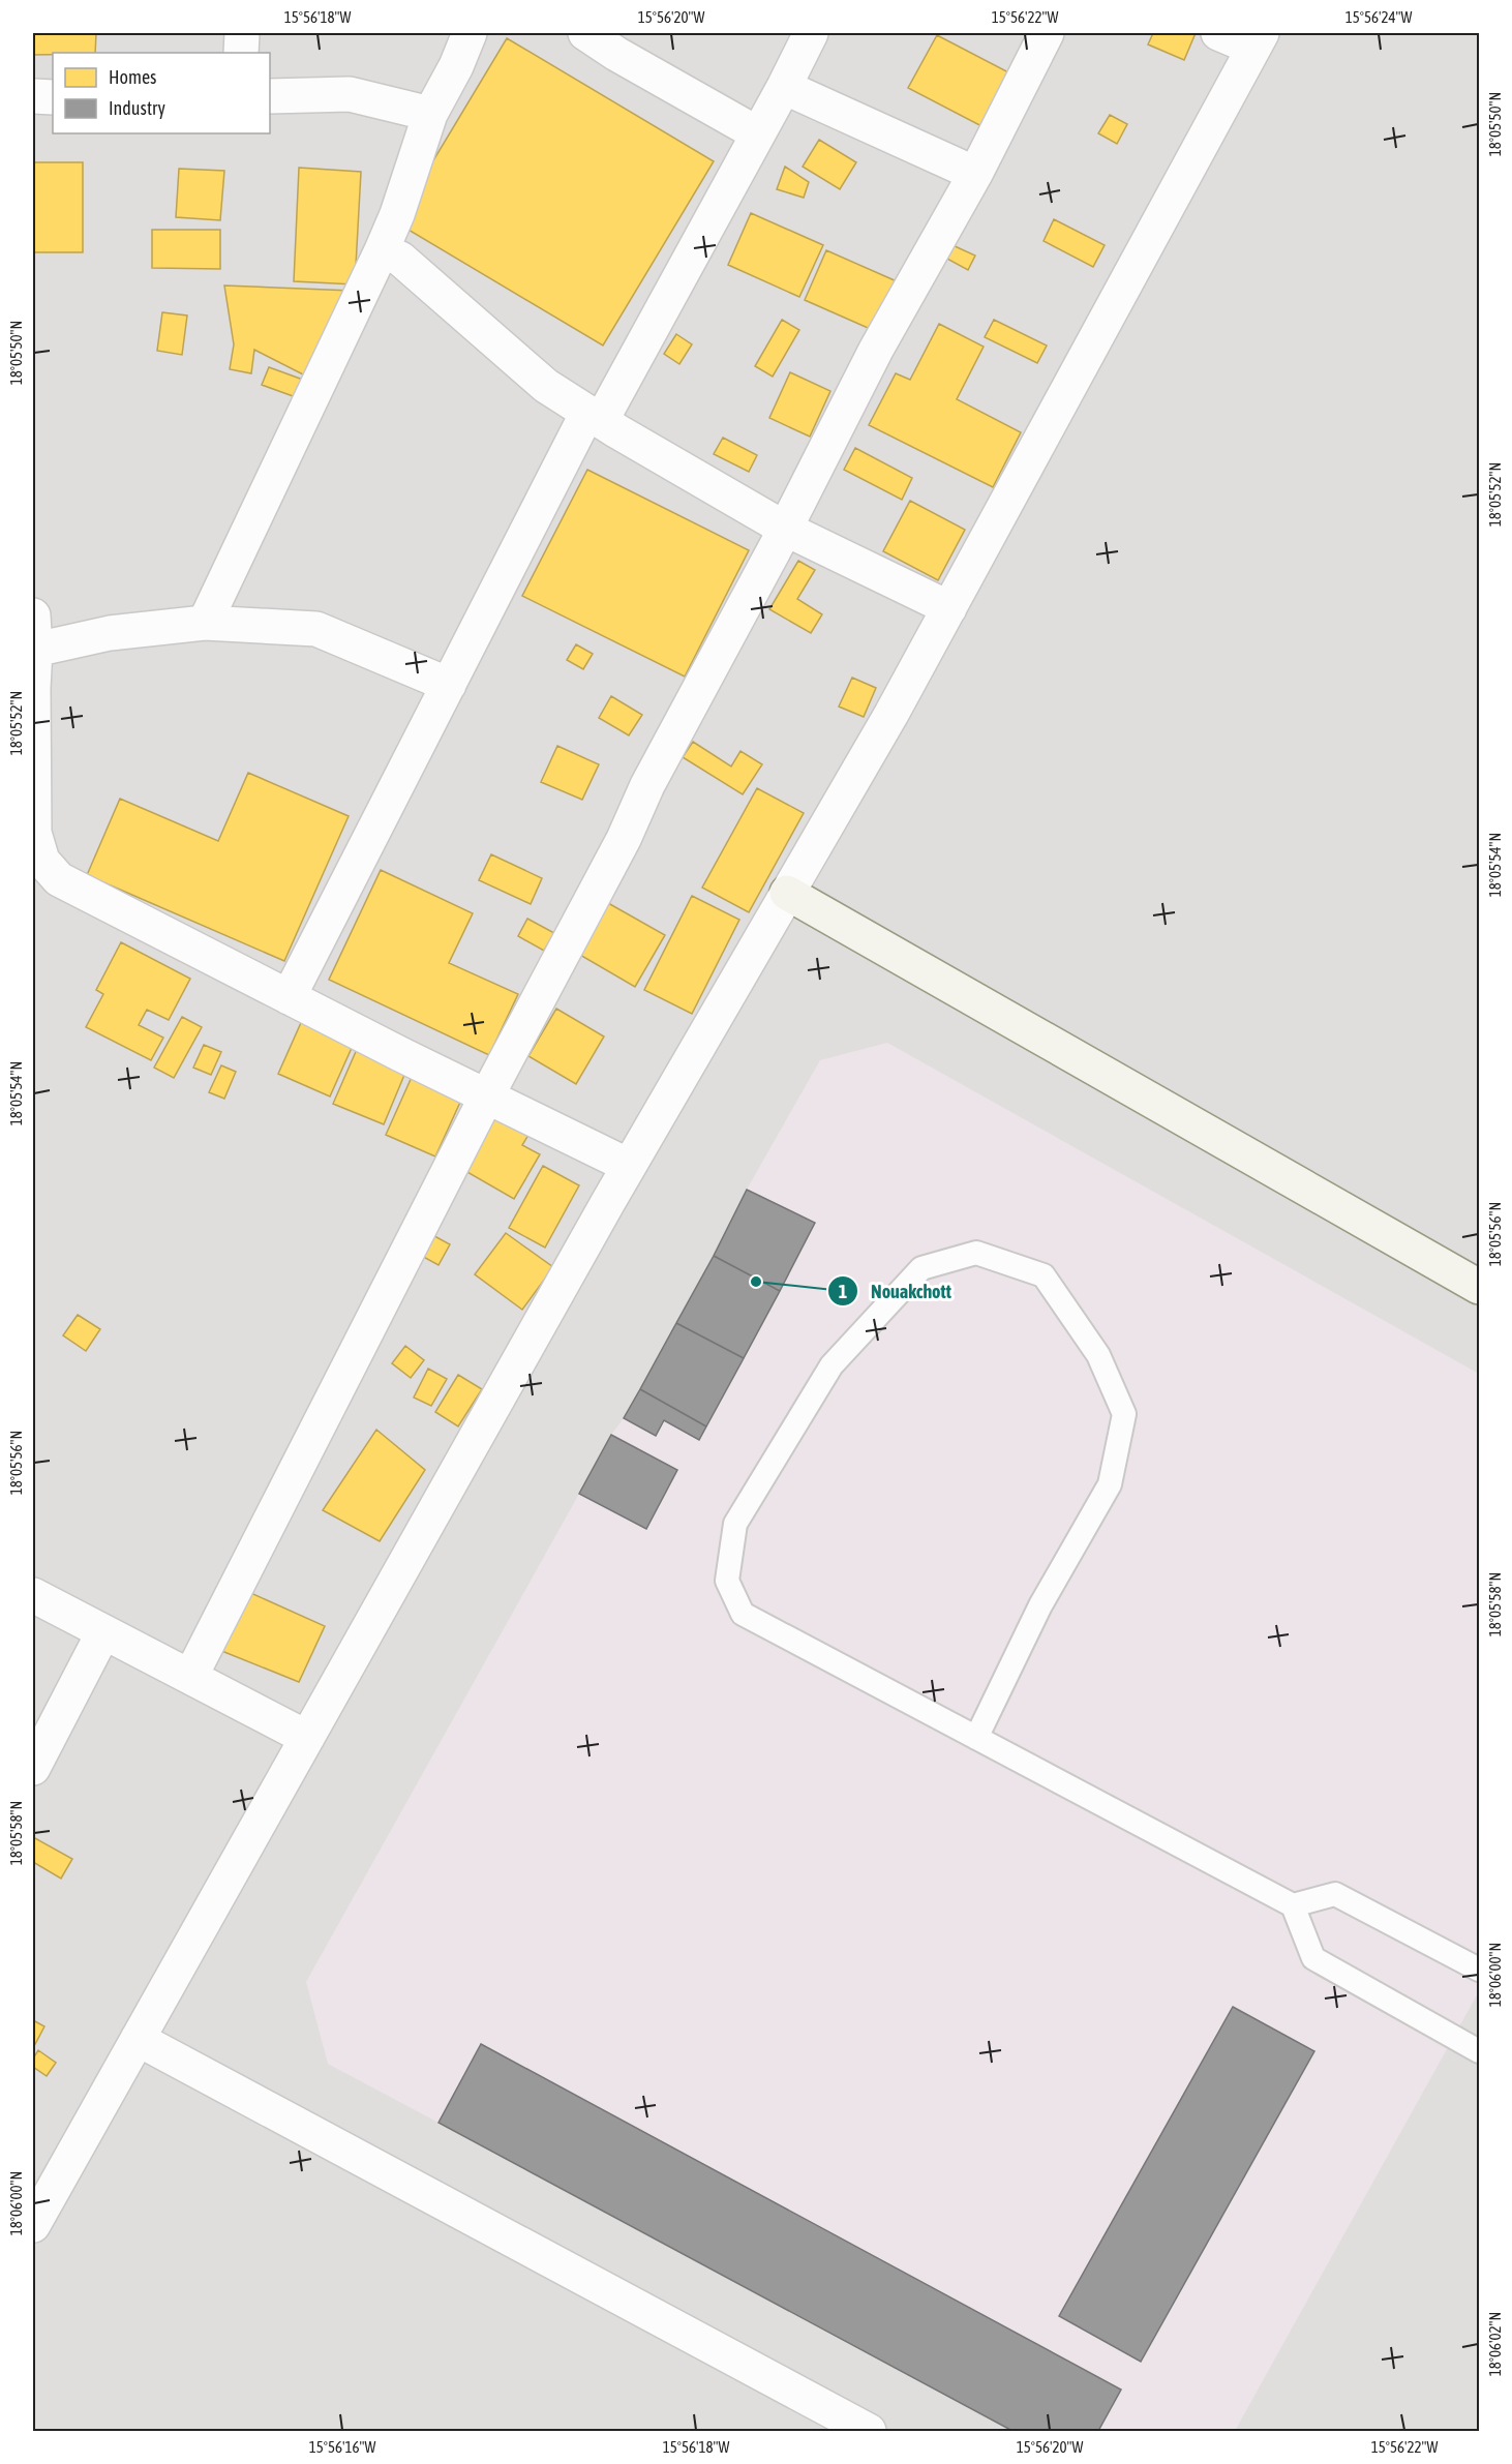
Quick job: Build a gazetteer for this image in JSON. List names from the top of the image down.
{
  "places": ["Nouakchott"],
  "legend": ["Homes", "Industry"],
  "coordinates": [
    "15°56'18\"W",
    "15°56'20\"W",
    "15°56'22\"W",
    "15°56'24\"W",
    "18°05'50\"N",
    "18°05'52\"N",
    "18°05'54\"N",
    "18°05'56\"N",
    "18°05'58\"N",
    "18°06'00\"N",
    "18°06'02\"N",
    "15°56'16\"W"
  ]
}
